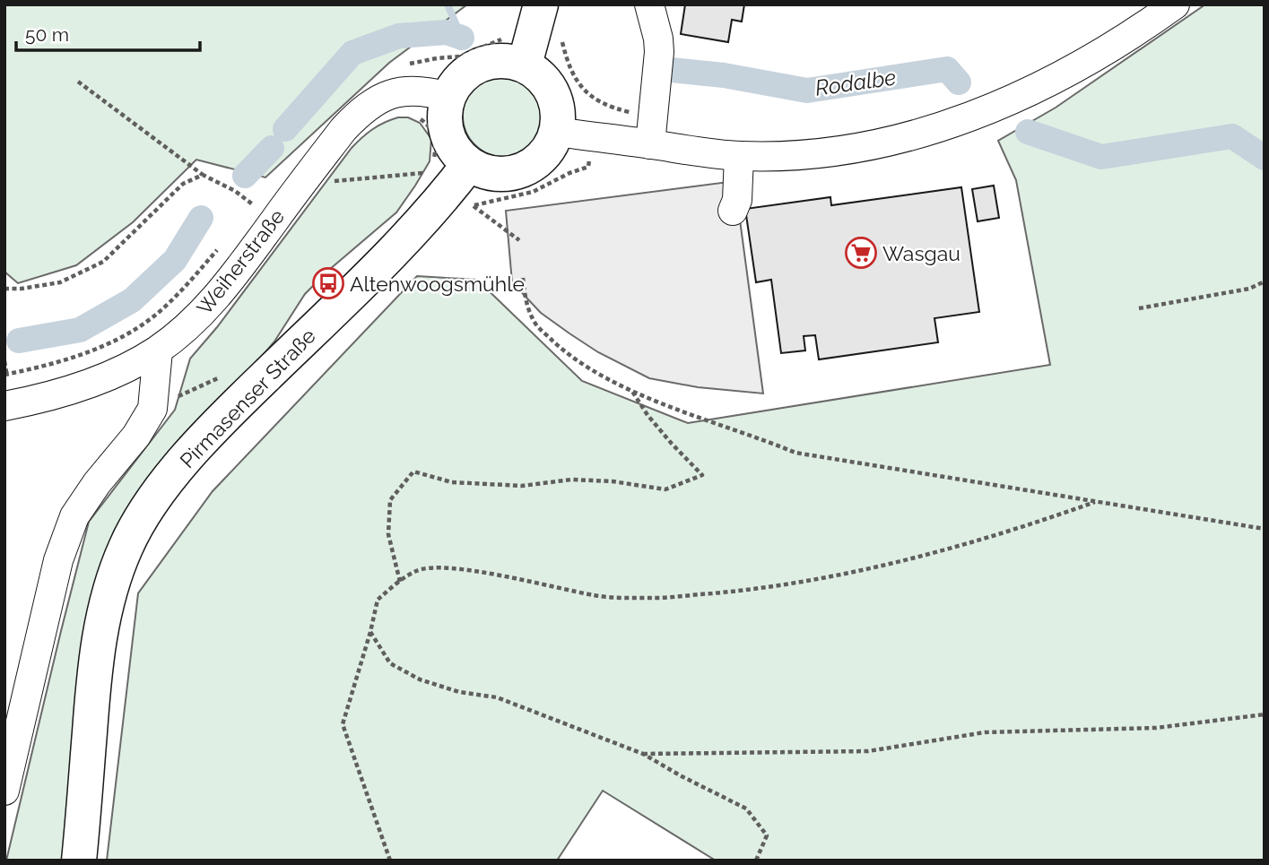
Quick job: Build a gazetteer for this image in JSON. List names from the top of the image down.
{
  "streets": {
    "main road": ["Pirmasenser Straße"],
    "street": ["Weiherstraße"]
  },
  "crossings": [
    ["Weiherstraße", "Pirmasenser Straße"]
  ],
  "water": ["Rodalbe"],
  "places": {
    "supermarket": ["Wasgau"],
    "bus stop": ["Altenwoogsmühle"]
  },
  "scale_bar": "50 m"
}
